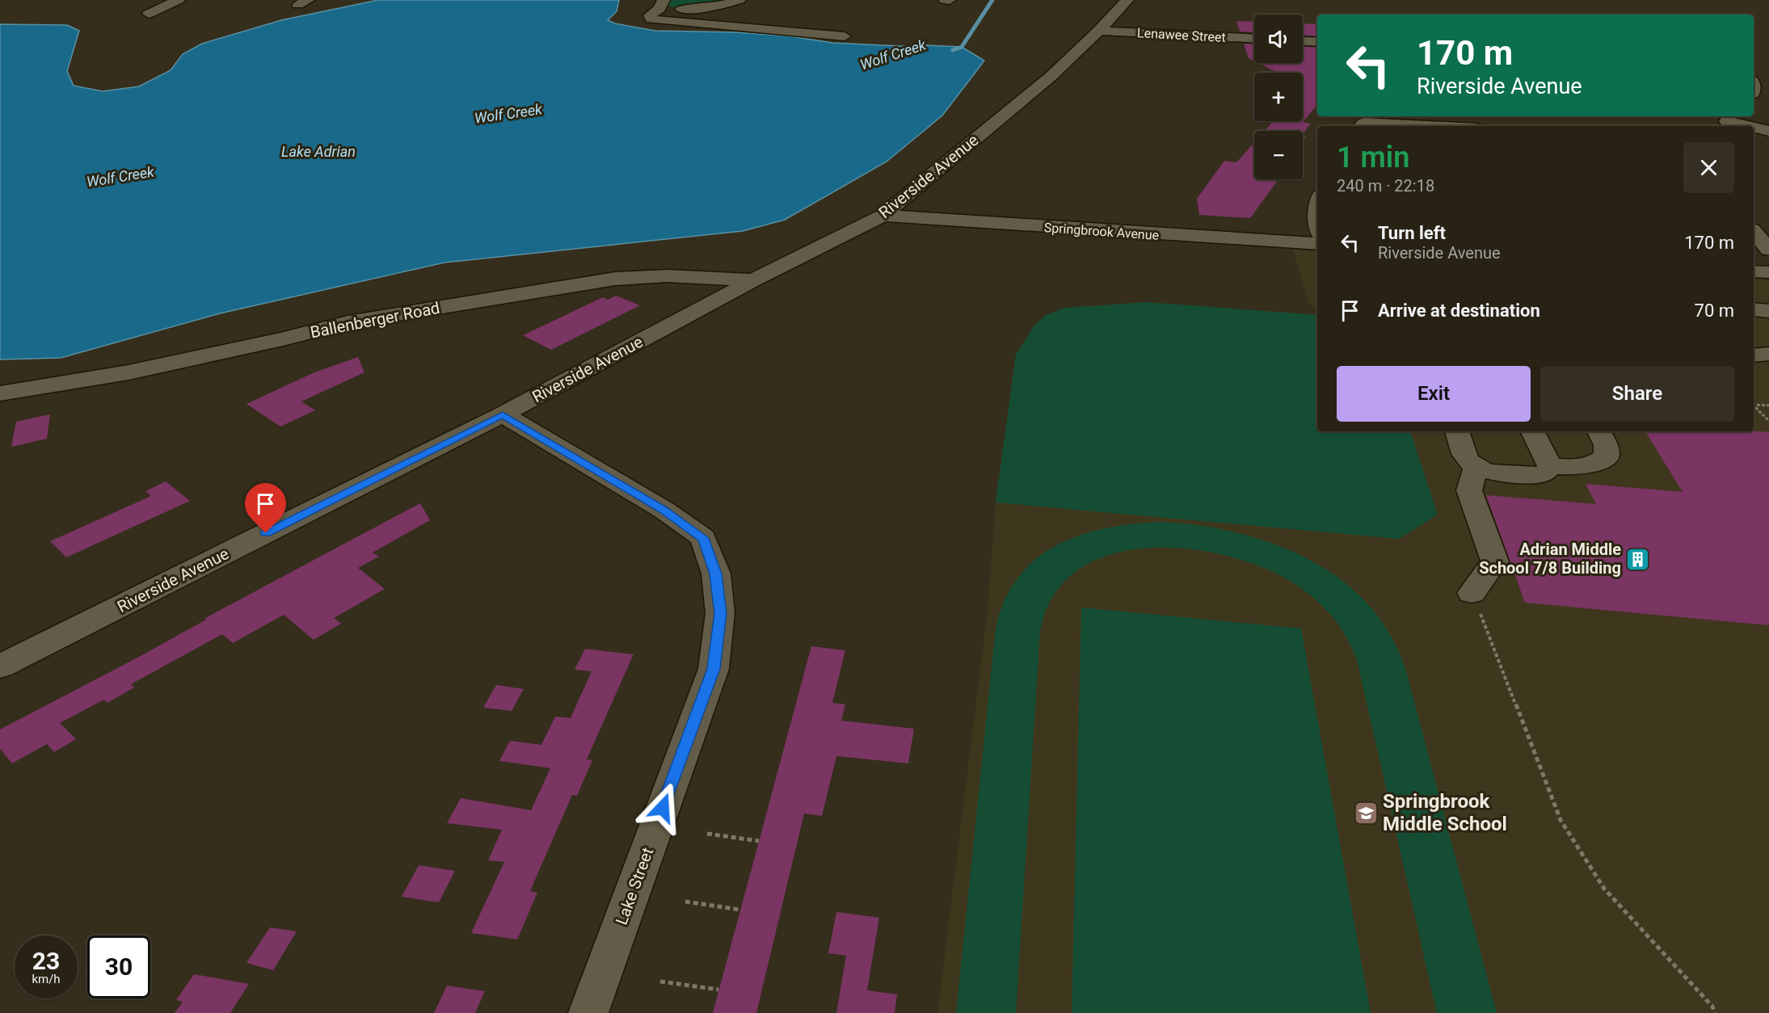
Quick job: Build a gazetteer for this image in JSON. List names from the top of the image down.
{
  "streets": {
    "street": [
      "Lenawee Street",
      "Riverside Avenue",
      "Springbrook Avenue",
      "Ballenberger Road",
      "Lake Street"
    ]
  },
  "crossings": [
    ["Lenawee Street", "Riverside Avenue"],
    ["Riverside Avenue", "Springbrook Avenue"],
    ["Riverside Avenue", "Ballenberger Road"],
    ["Riverside Avenue", "Lake Street"]
  ],
  "water": ["Wolf Creek", "Lake Adrian"],
  "places": {
    "building": ["Adrian Middle School 7/8 Building"],
    "school or university": ["Springbrook Middle School"]
  },
  "page": {
    "map_buttons": ["+", "−"],
    "turn": ["170 m", "Riverside Avenue"],
    "heading": ["1 min", "240 m · 22:18"],
    "list": [
      {
        "name": "Turn left",
        "note": "Riverside Avenue",
        "value": "170 m"
      },
      {
        "name": "Arrive at destination",
        "value": "70 m"
      }
    ],
    "buttons": ["Exit", "Share"],
    "speed": "23 km/h",
    "limit": "30"
  }
}
